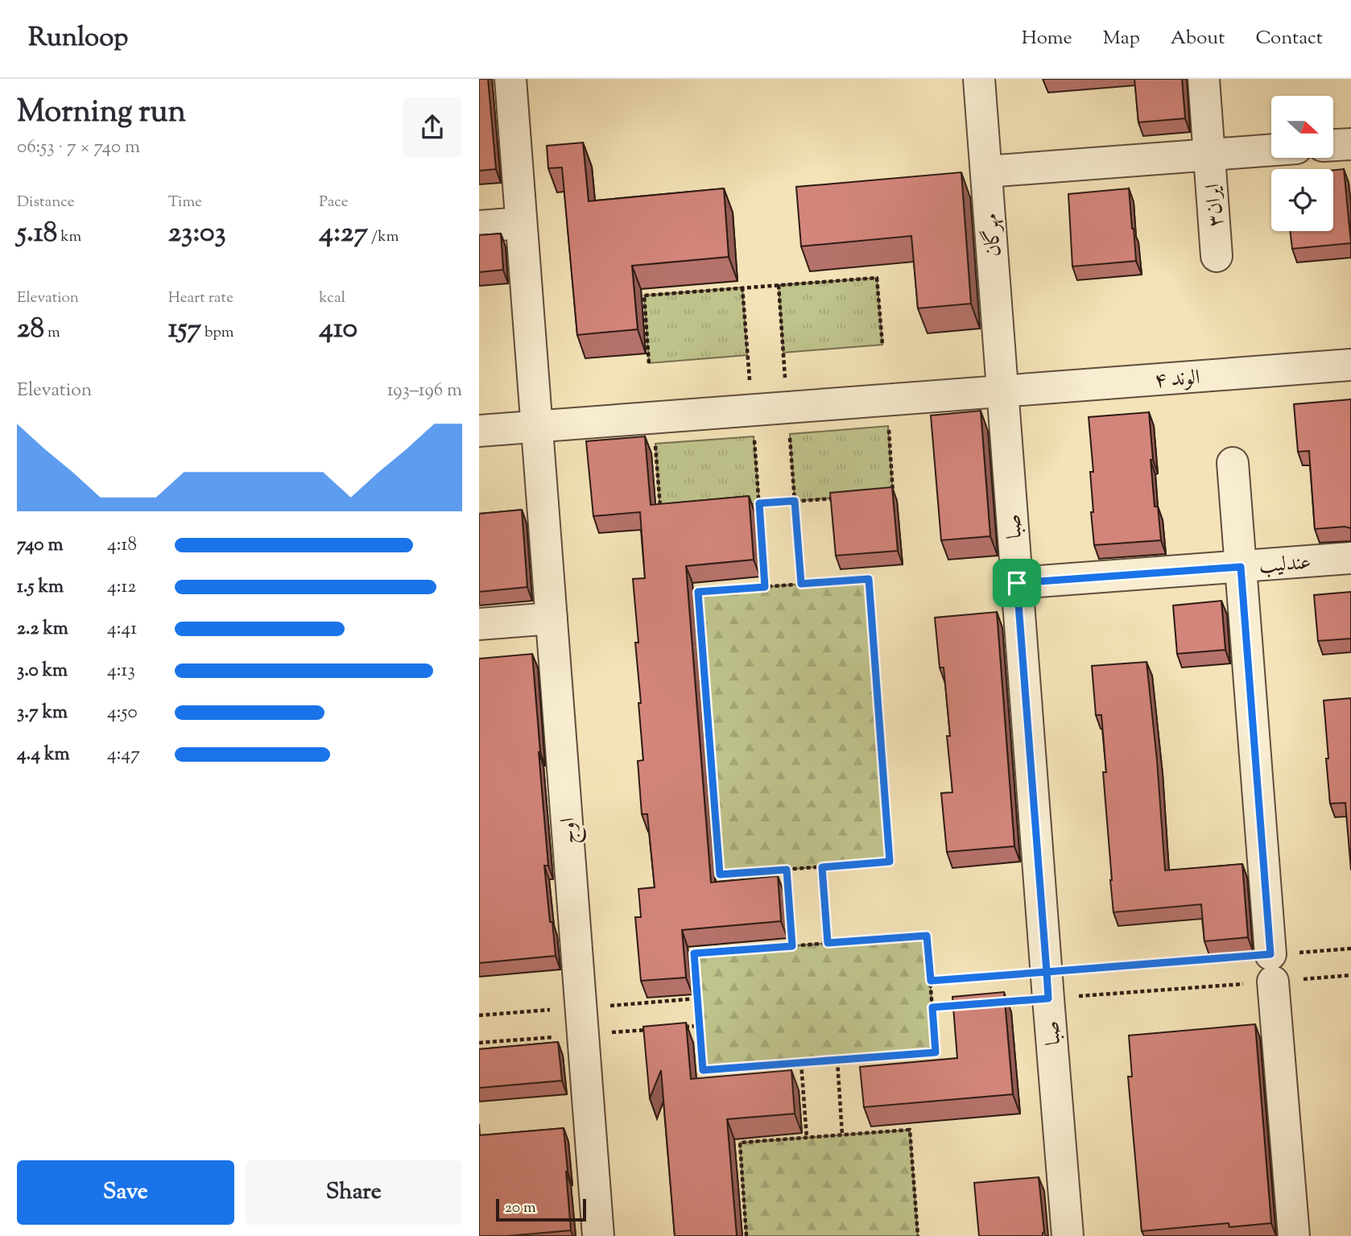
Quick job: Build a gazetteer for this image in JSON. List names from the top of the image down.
{
  "streets": {
    "street": [
      "ایران۳",
      "مهرگان",
      "الوند ۴",
      "صبا",
      "عندلیب",
      "اوج"
    ]
  },
  "crossings": [
    ["مهرگان", "الوند ۴"],
    ["مهرگان", "صبا"],
    ["الوند ۴", "صبا"],
    ["الوند ۴", "اوج"],
    ["صبا", "عندلیب"]
  ],
  "scale_bar": "20 m",
  "north": "right",
  "page": {
    "header": "Runloop",
    "nav": [
      "Home",
      "Map",
      "About",
      "Contact"
    ],
    "heading": ["Morning run", "06:53 · 7 × 740 m"],
    "stats": [
      ["Distance", "5.18 km"],
      ["Time", "23:03"],
      ["Pace", "4:27 /km"],
      ["Elevation", "28 m"],
      ["Heart rate", "157 bpm"],
      ["kcal", "410"]
    ],
    "chart": ["Elevation", "193–196 m"],
    "list": [
      {
        "name": "740 m",
        "note": "4:18"
      },
      {
        "name": "1.5 km",
        "note": "4:12"
      },
      {
        "name": "2.2 km",
        "note": "4:41"
      },
      {
        "name": "3.0 km",
        "note": "4:13"
      },
      {
        "name": "3.7 km",
        "note": "4:50"
      },
      {
        "name": "4.4 km",
        "note": "4:47"
      }
    ],
    "buttons": ["Save", "Share"],
    "scale": "20 m"
  }
}
